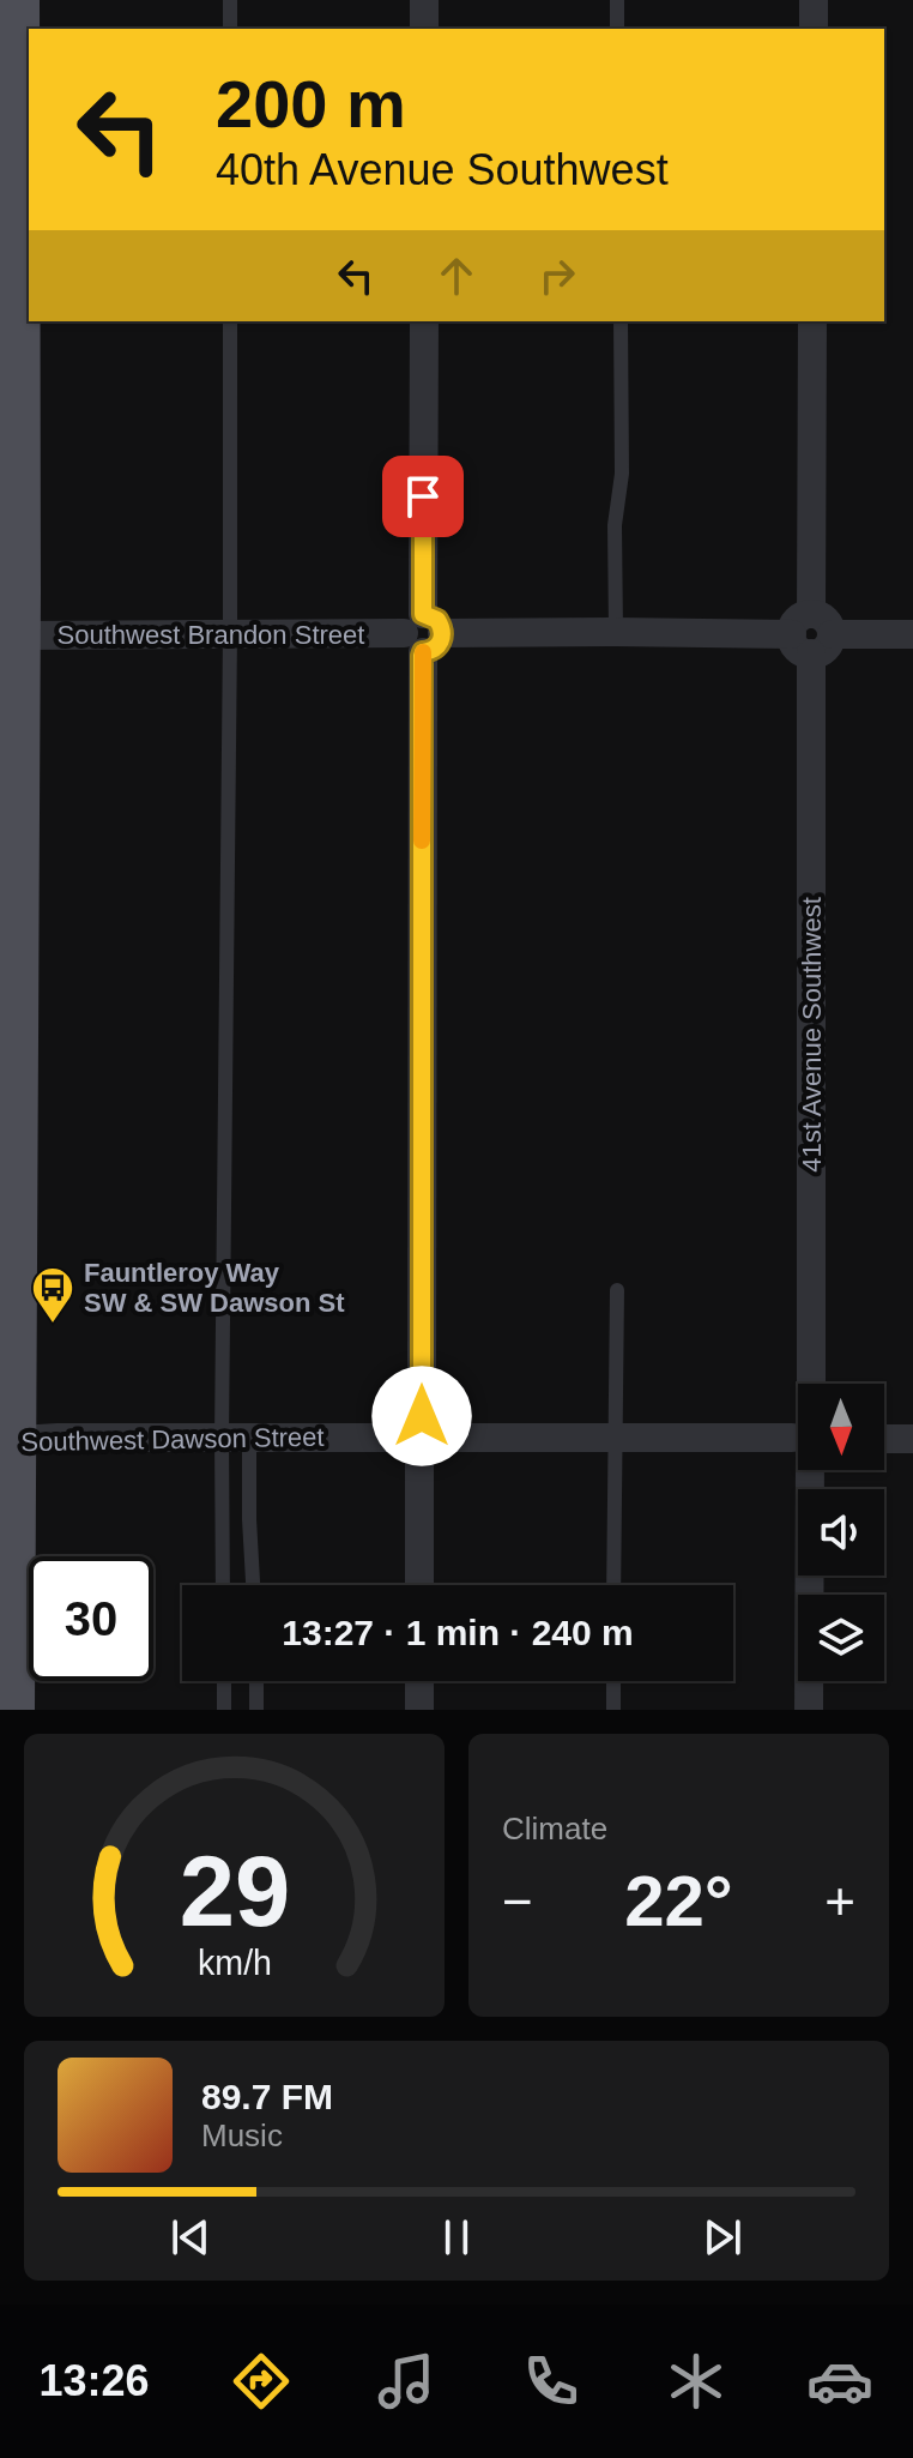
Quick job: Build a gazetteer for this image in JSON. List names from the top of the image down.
{
  "streets": {
    "street": ["Southwest Brandon Street", "41st Avenue Southwest", "Southwest Dawson Street"]
  },
  "crossings": [
    ["Southwest Brandon Street", "41st Avenue Southwest"]
  ],
  "places": {
    "bus stop": ["Fauntleroy Way SW & SW Dawson St"]
  },
  "north": "bottom",
  "page": {
    "turn": ["200 m", "40th Avenue Southwest"],
    "limit": "30",
    "trip": "13:27 · 1 min · 240 m",
    "tile": "Climate",
    "heat": ["−", "22°", "+"],
    "song": ["89.7 FM", "Music"],
    "tabs": "13:26",
    "gauge": ["29", "km/h"]
  }
}
